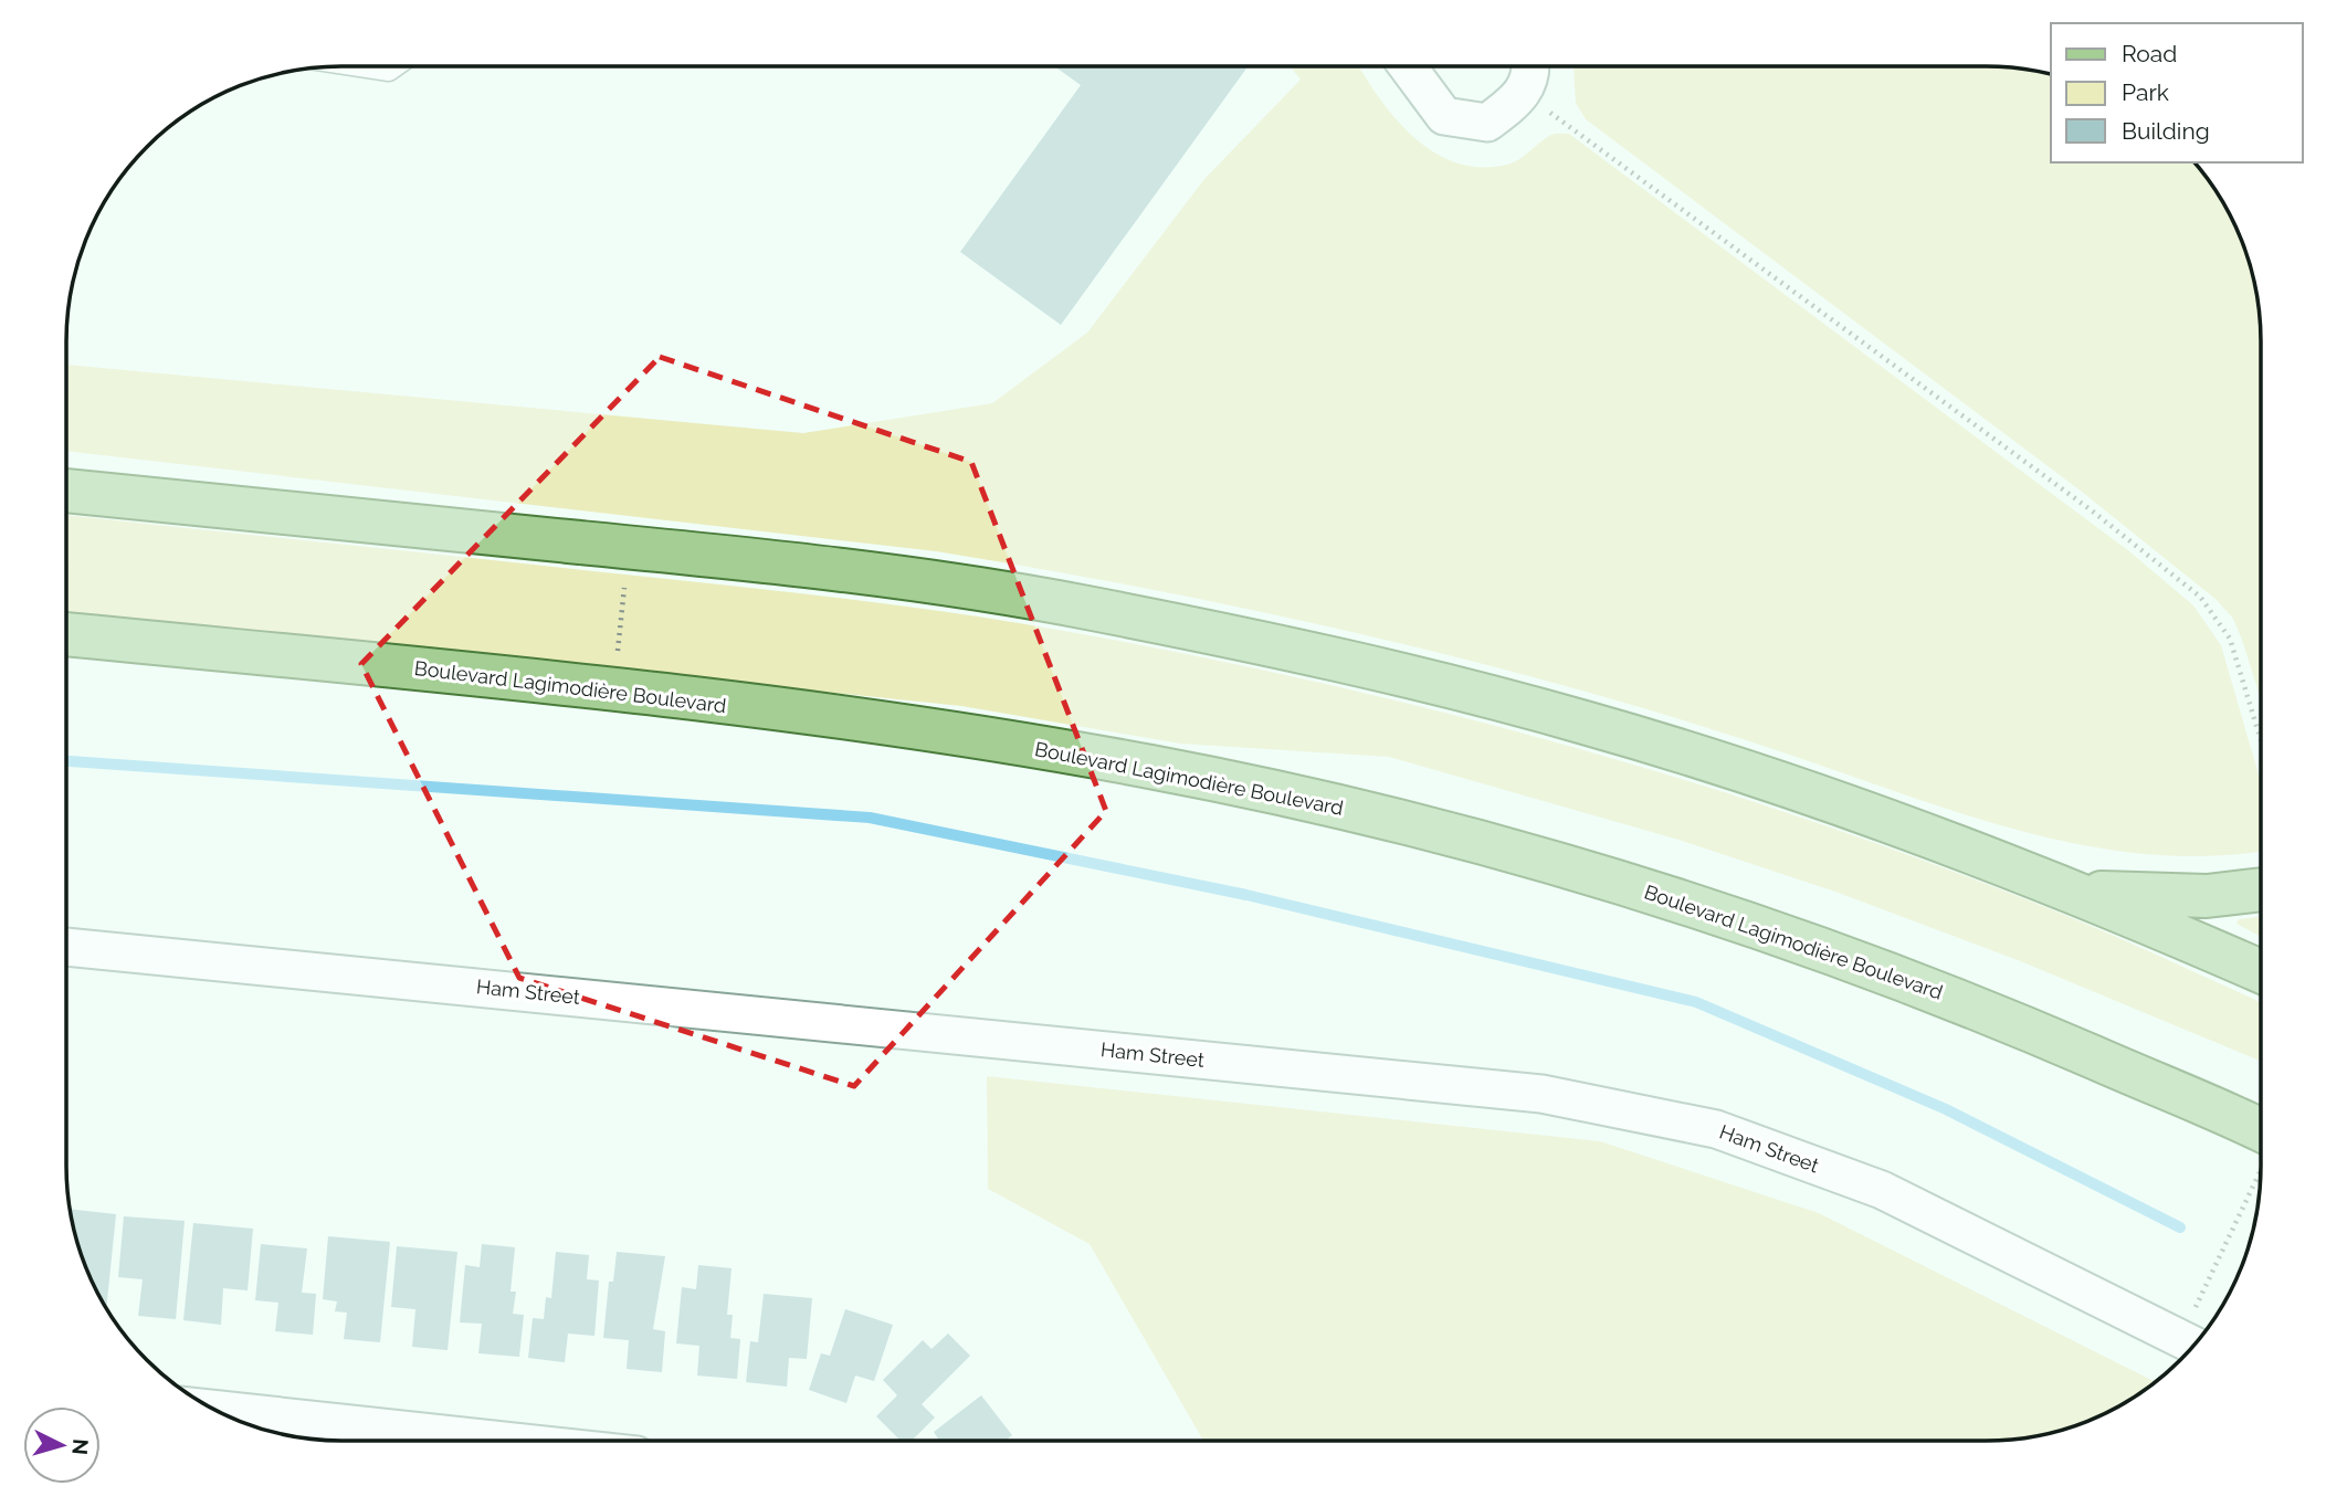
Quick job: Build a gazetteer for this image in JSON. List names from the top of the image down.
{
  "streets": {
    "main road": ["Boulevard Lagimodière Boulevard"],
    "street": ["Ham Street"]
  },
  "legend": ["Road", "Park", "Building"],
  "north": "right"
}
